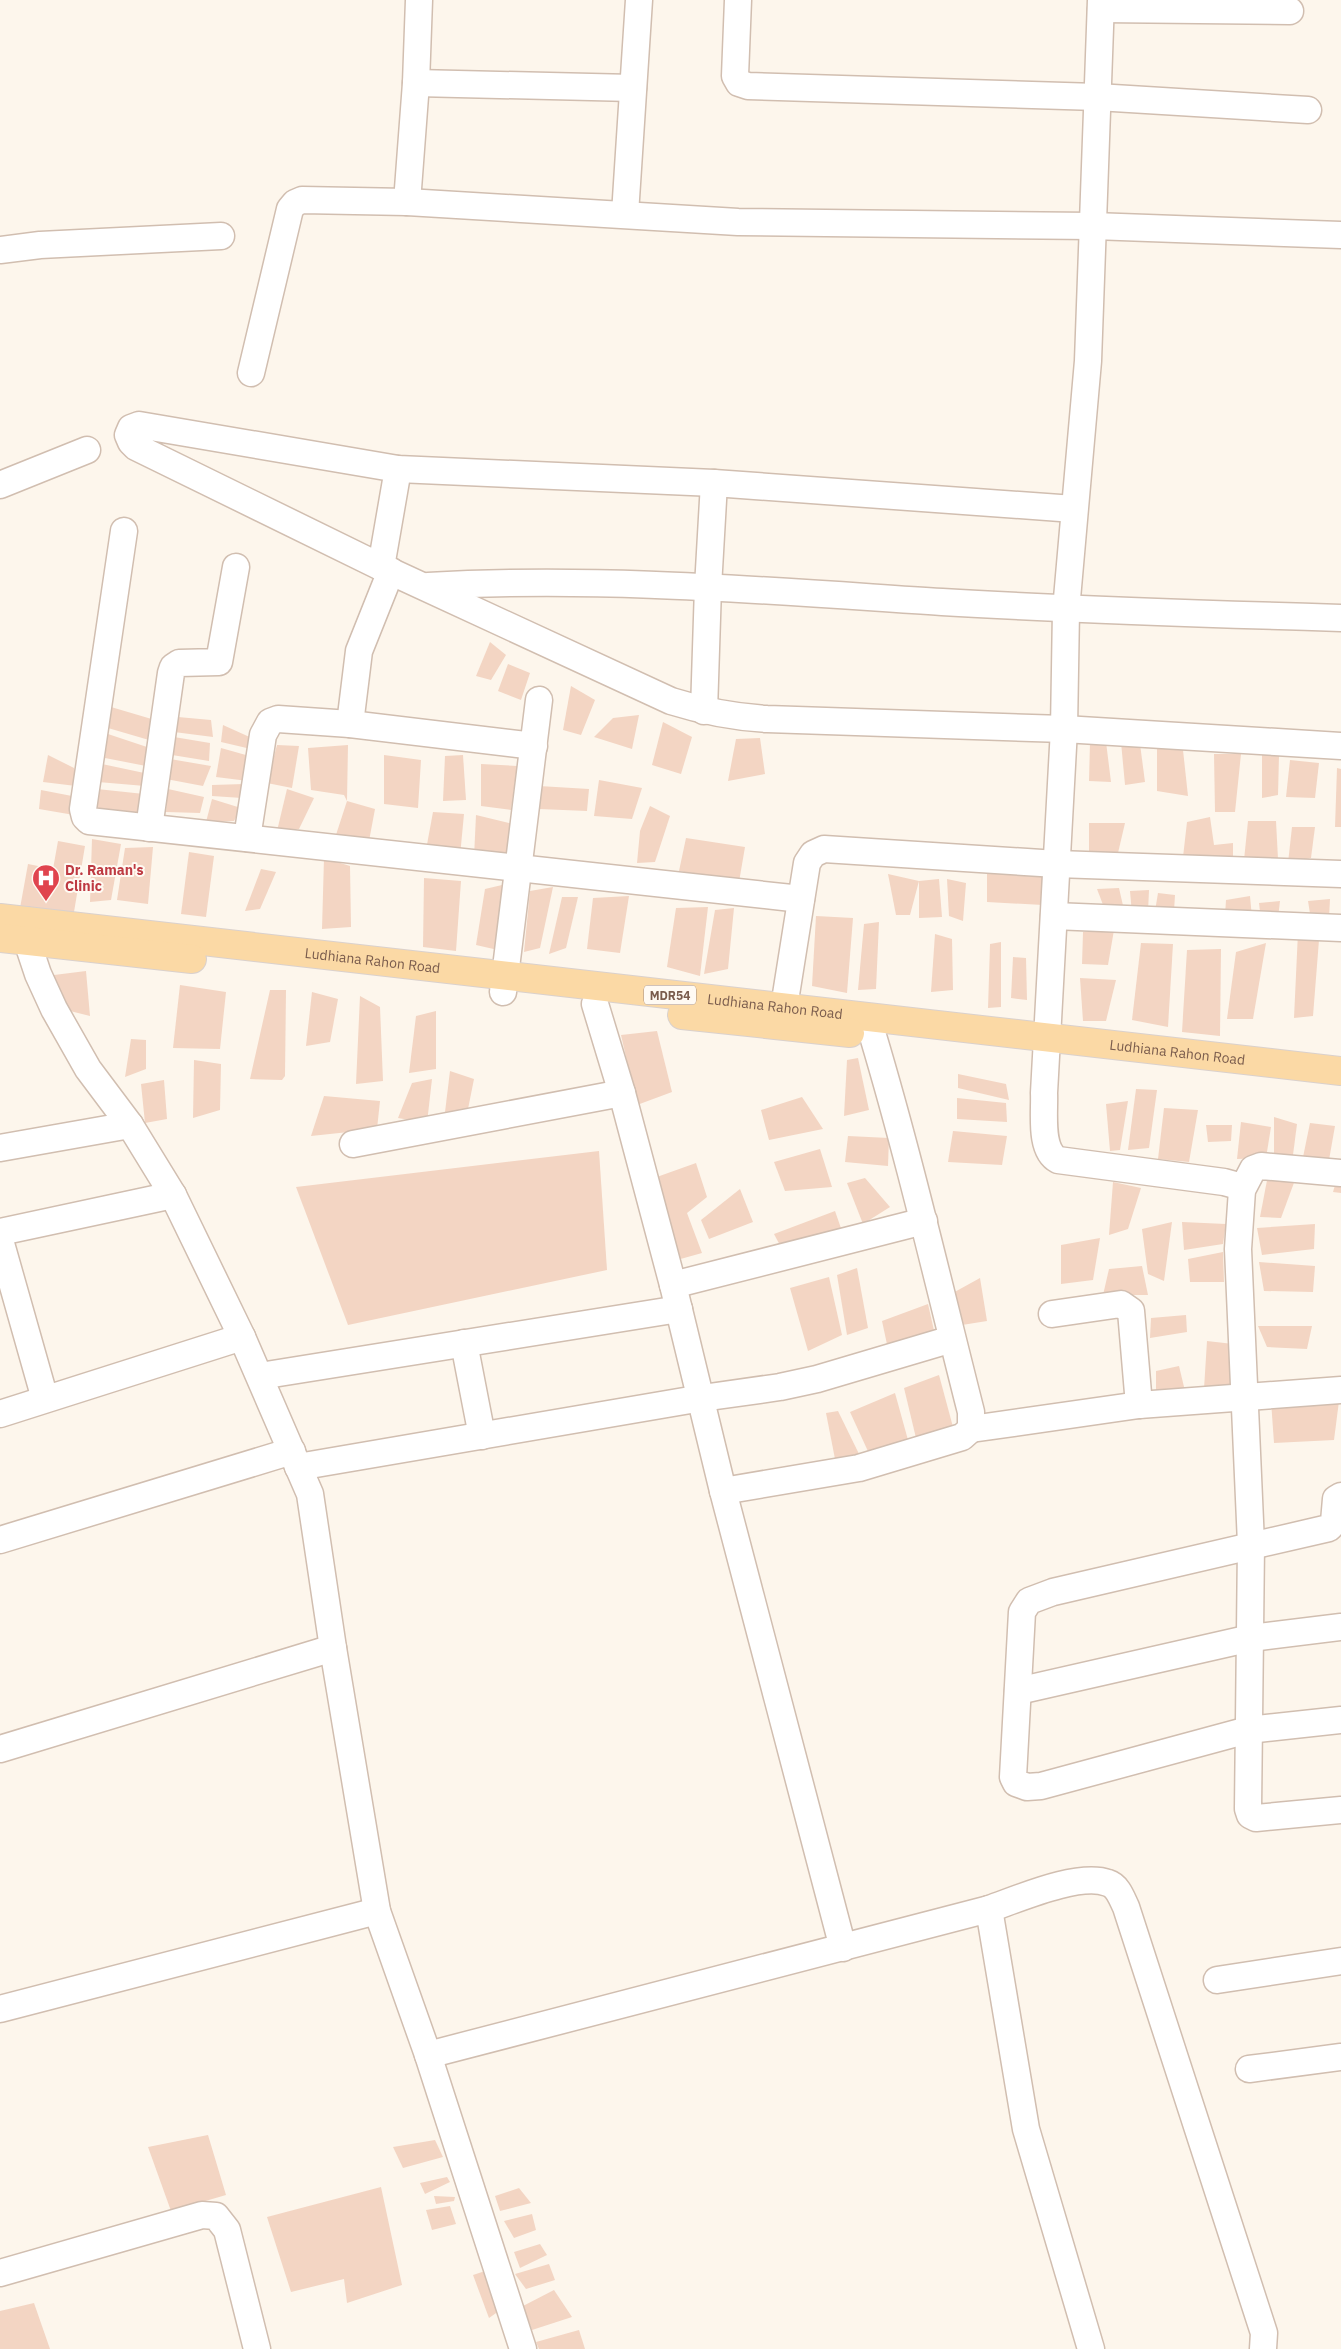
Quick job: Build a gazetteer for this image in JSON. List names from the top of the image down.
{
  "streets": {
    "main road": ["Ludhiana Rahon Road", "MDR54"]
  },
  "places": {
    "hospital": ["Dr. Raman's Clinic"]
  }
}
